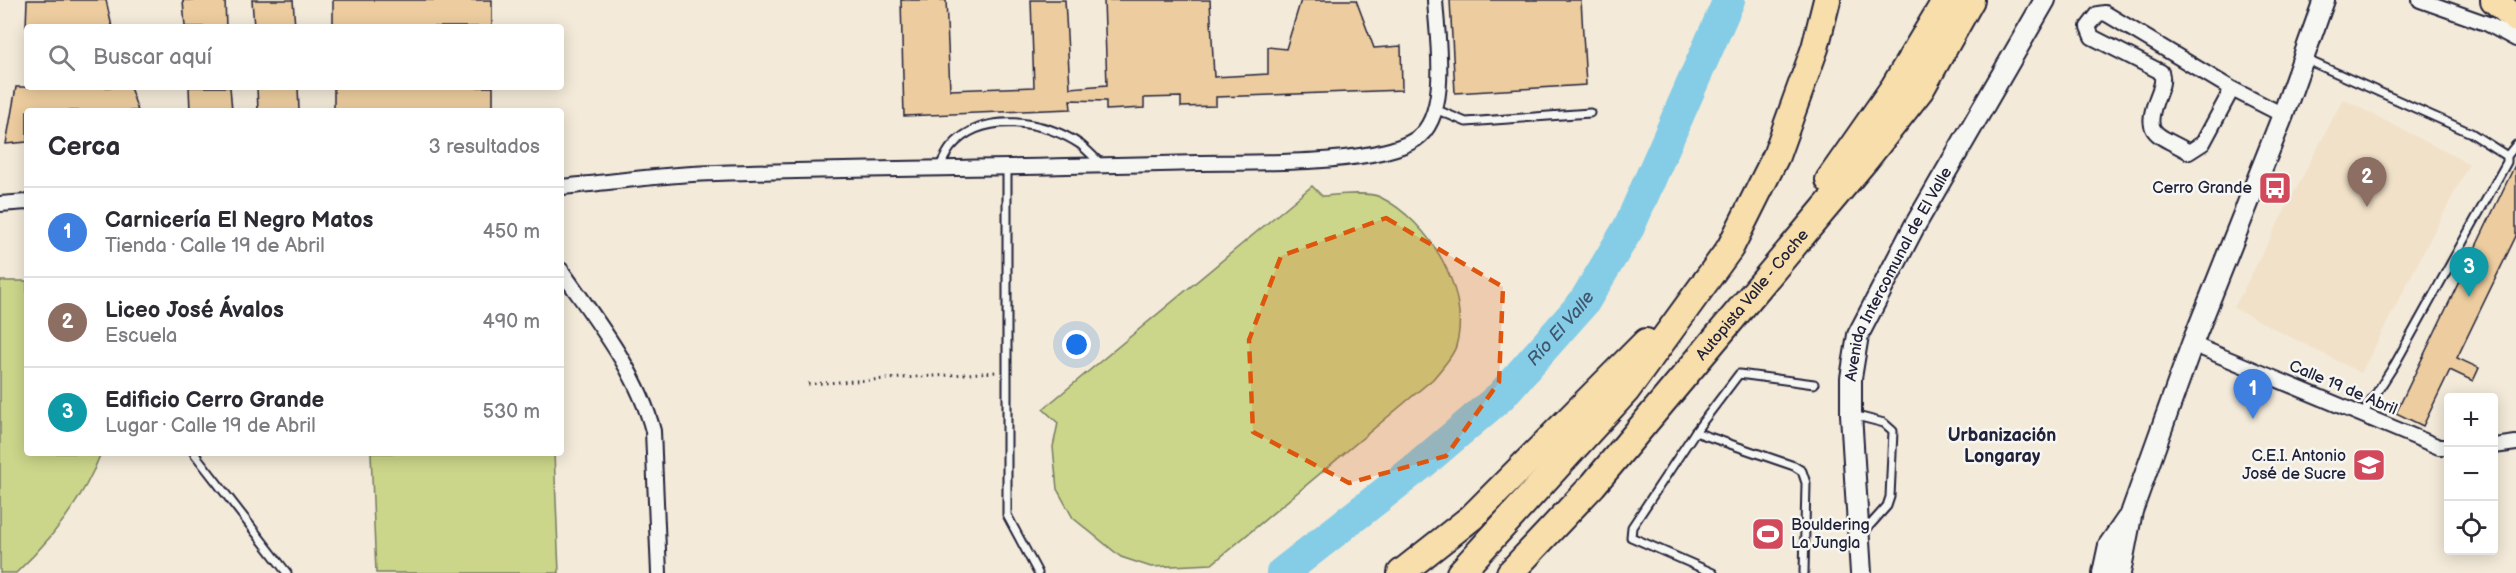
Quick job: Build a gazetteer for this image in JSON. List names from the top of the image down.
{
  "streets": {
    "highway": ["Autopista Valle - Coche"],
    "main road": ["Avenida Intercomunal de El Valle"],
    "street": ["Calle 19 de Abril"]
  },
  "districts": ["Urbanización Longaray"],
  "water": ["Río El Valle"],
  "places": {
    "bus stop": ["Cerro Grande"],
    "school or university": ["C.E.I. Antonio José de Sucre"],
    "sports": ["Bouldering La Jungla"]
  },
  "page": {
    "search": "Buscar aquí",
    "heading": ["Cerca", "3 resultados"],
    "pins": ["2", "3", "1"],
    "list": [
      {
        "mark": "1",
        "name": "Carnicería El Negro Matos",
        "note": "Tienda · Calle 19 de Abril",
        "value": "450 m"
      },
      {
        "mark": "2",
        "name": "Liceo José Ávalos",
        "note": "Escuela",
        "value": "490 m"
      },
      {
        "mark": "3",
        "name": "Edificio Cerro Grande",
        "note": "Lugar · Calle 19 de Abril",
        "value": "530 m"
      }
    ],
    "map_buttons": ["+", "−"]
  }
}
